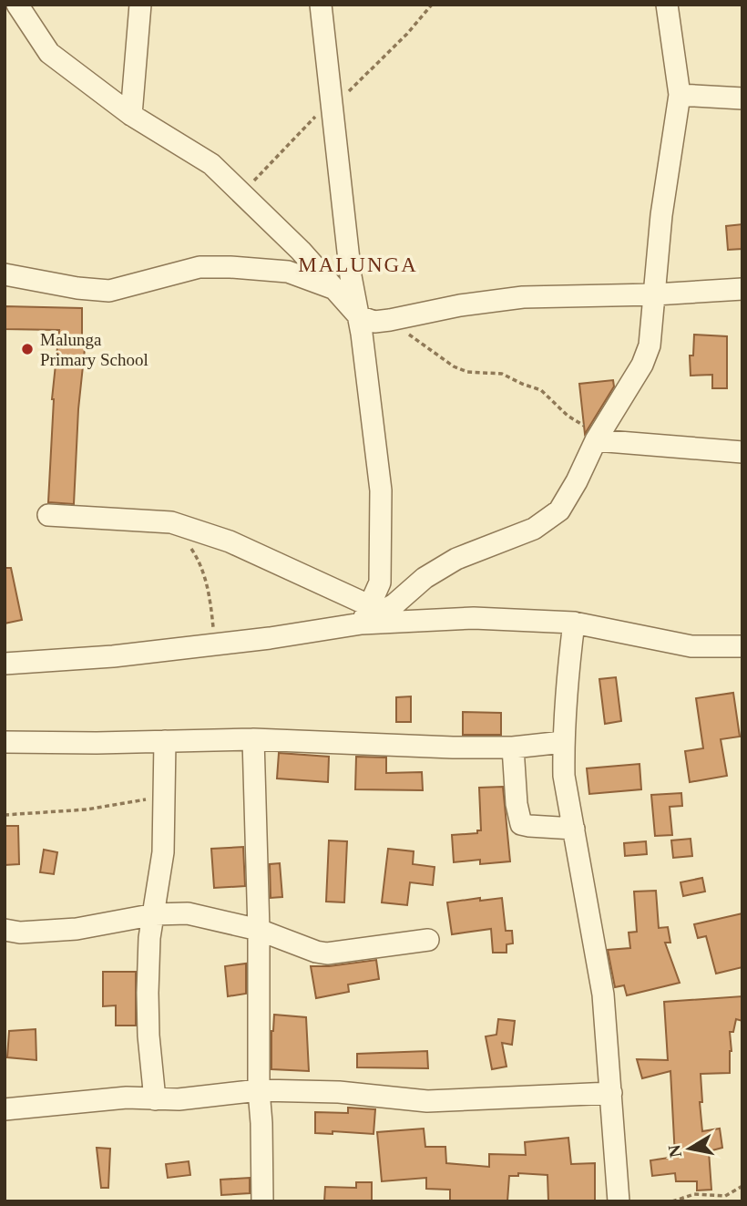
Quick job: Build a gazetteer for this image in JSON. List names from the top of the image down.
{
  "districts": ["MALUNGA"],
  "places": ["Malunga Primary School"],
  "north": "left"
}
